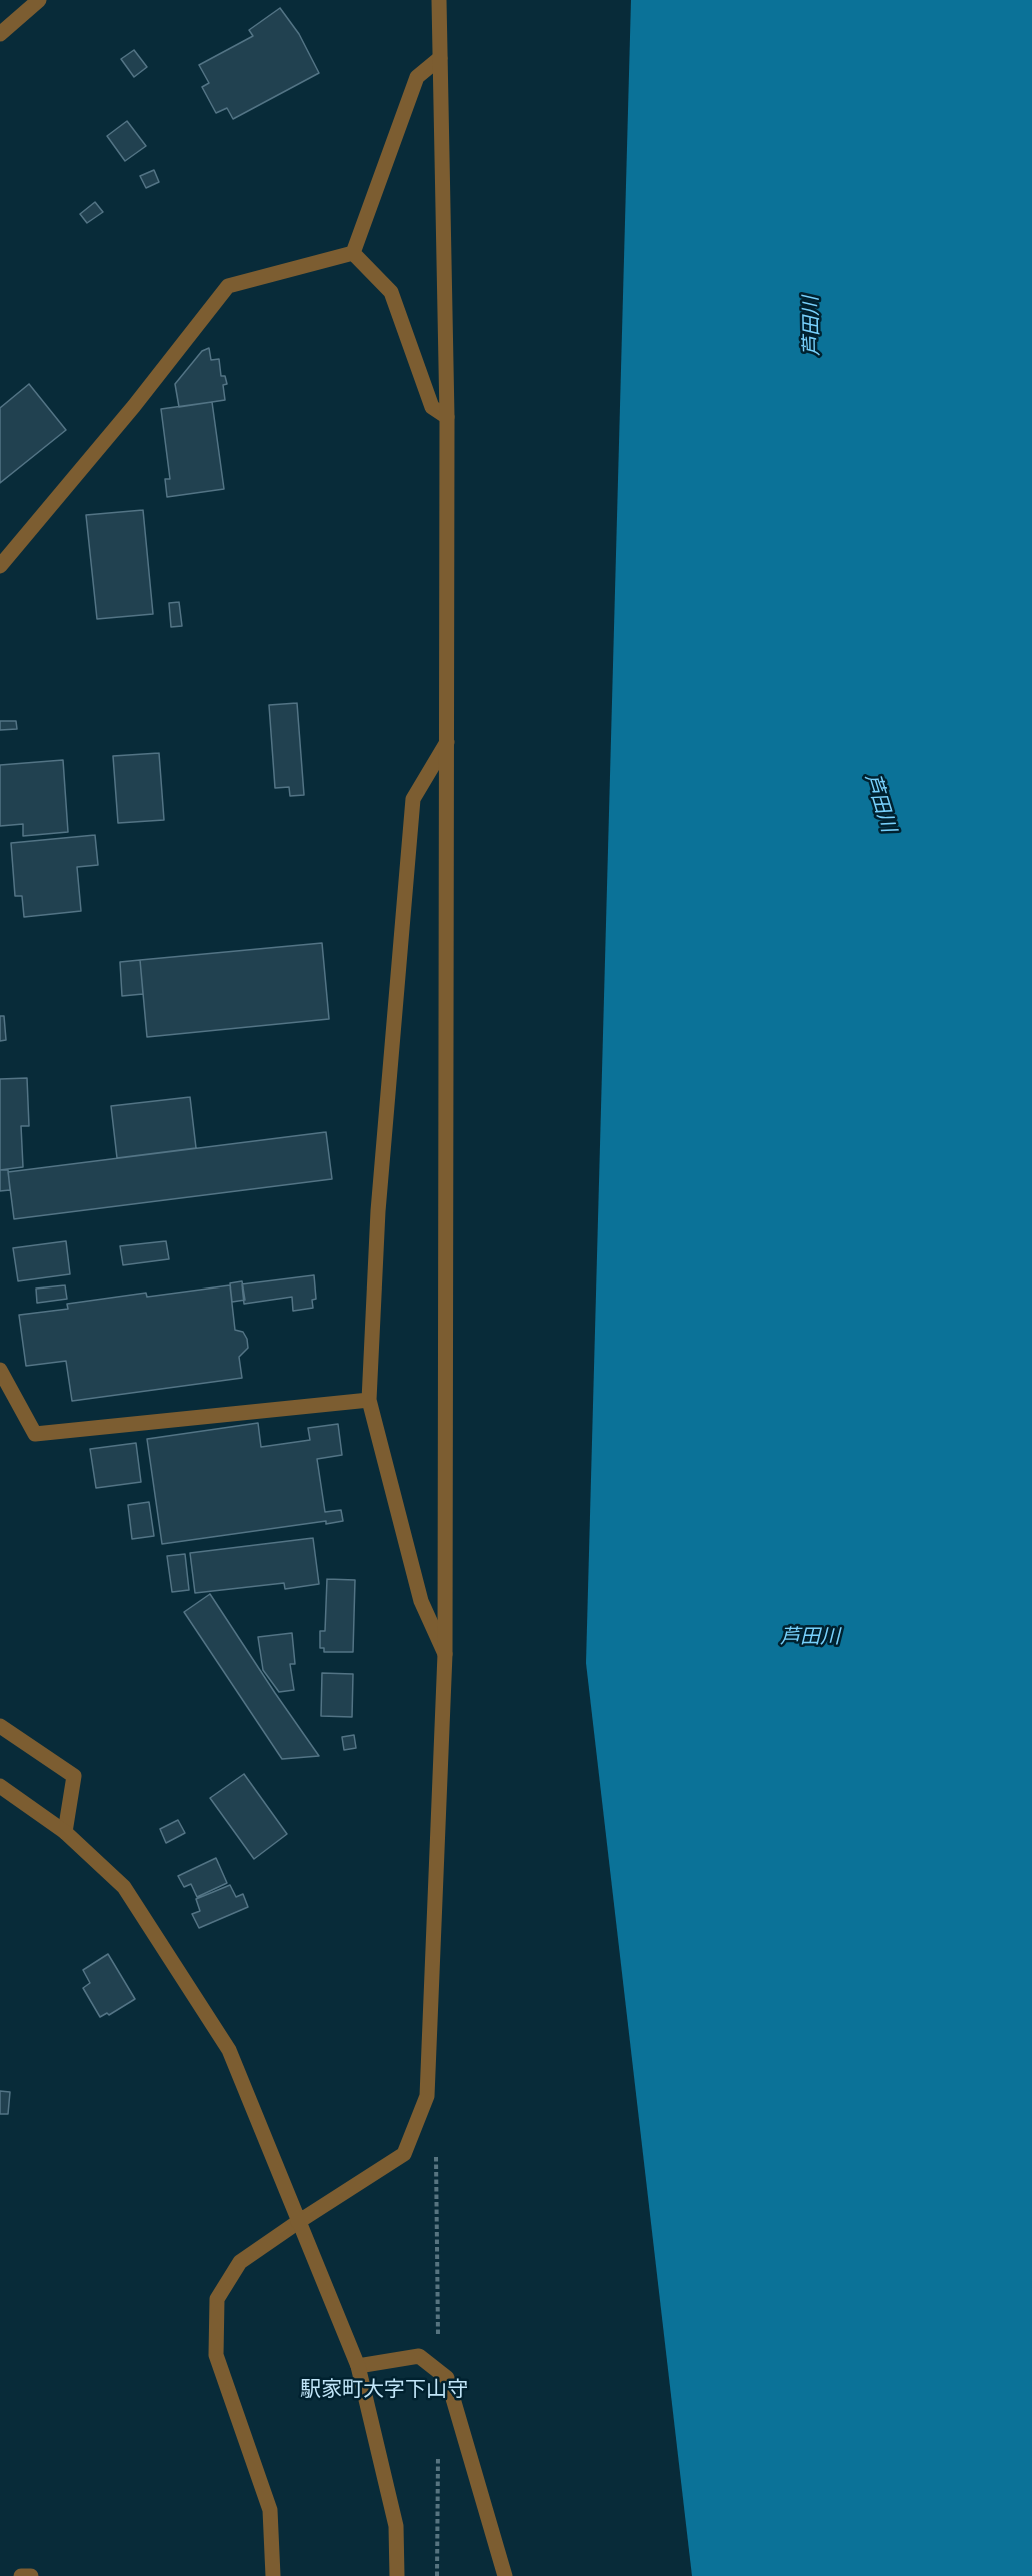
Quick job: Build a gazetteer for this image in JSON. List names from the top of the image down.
{
  "districts": ["駅家町大字下山守"],
  "water": ["芦田川"]
}
